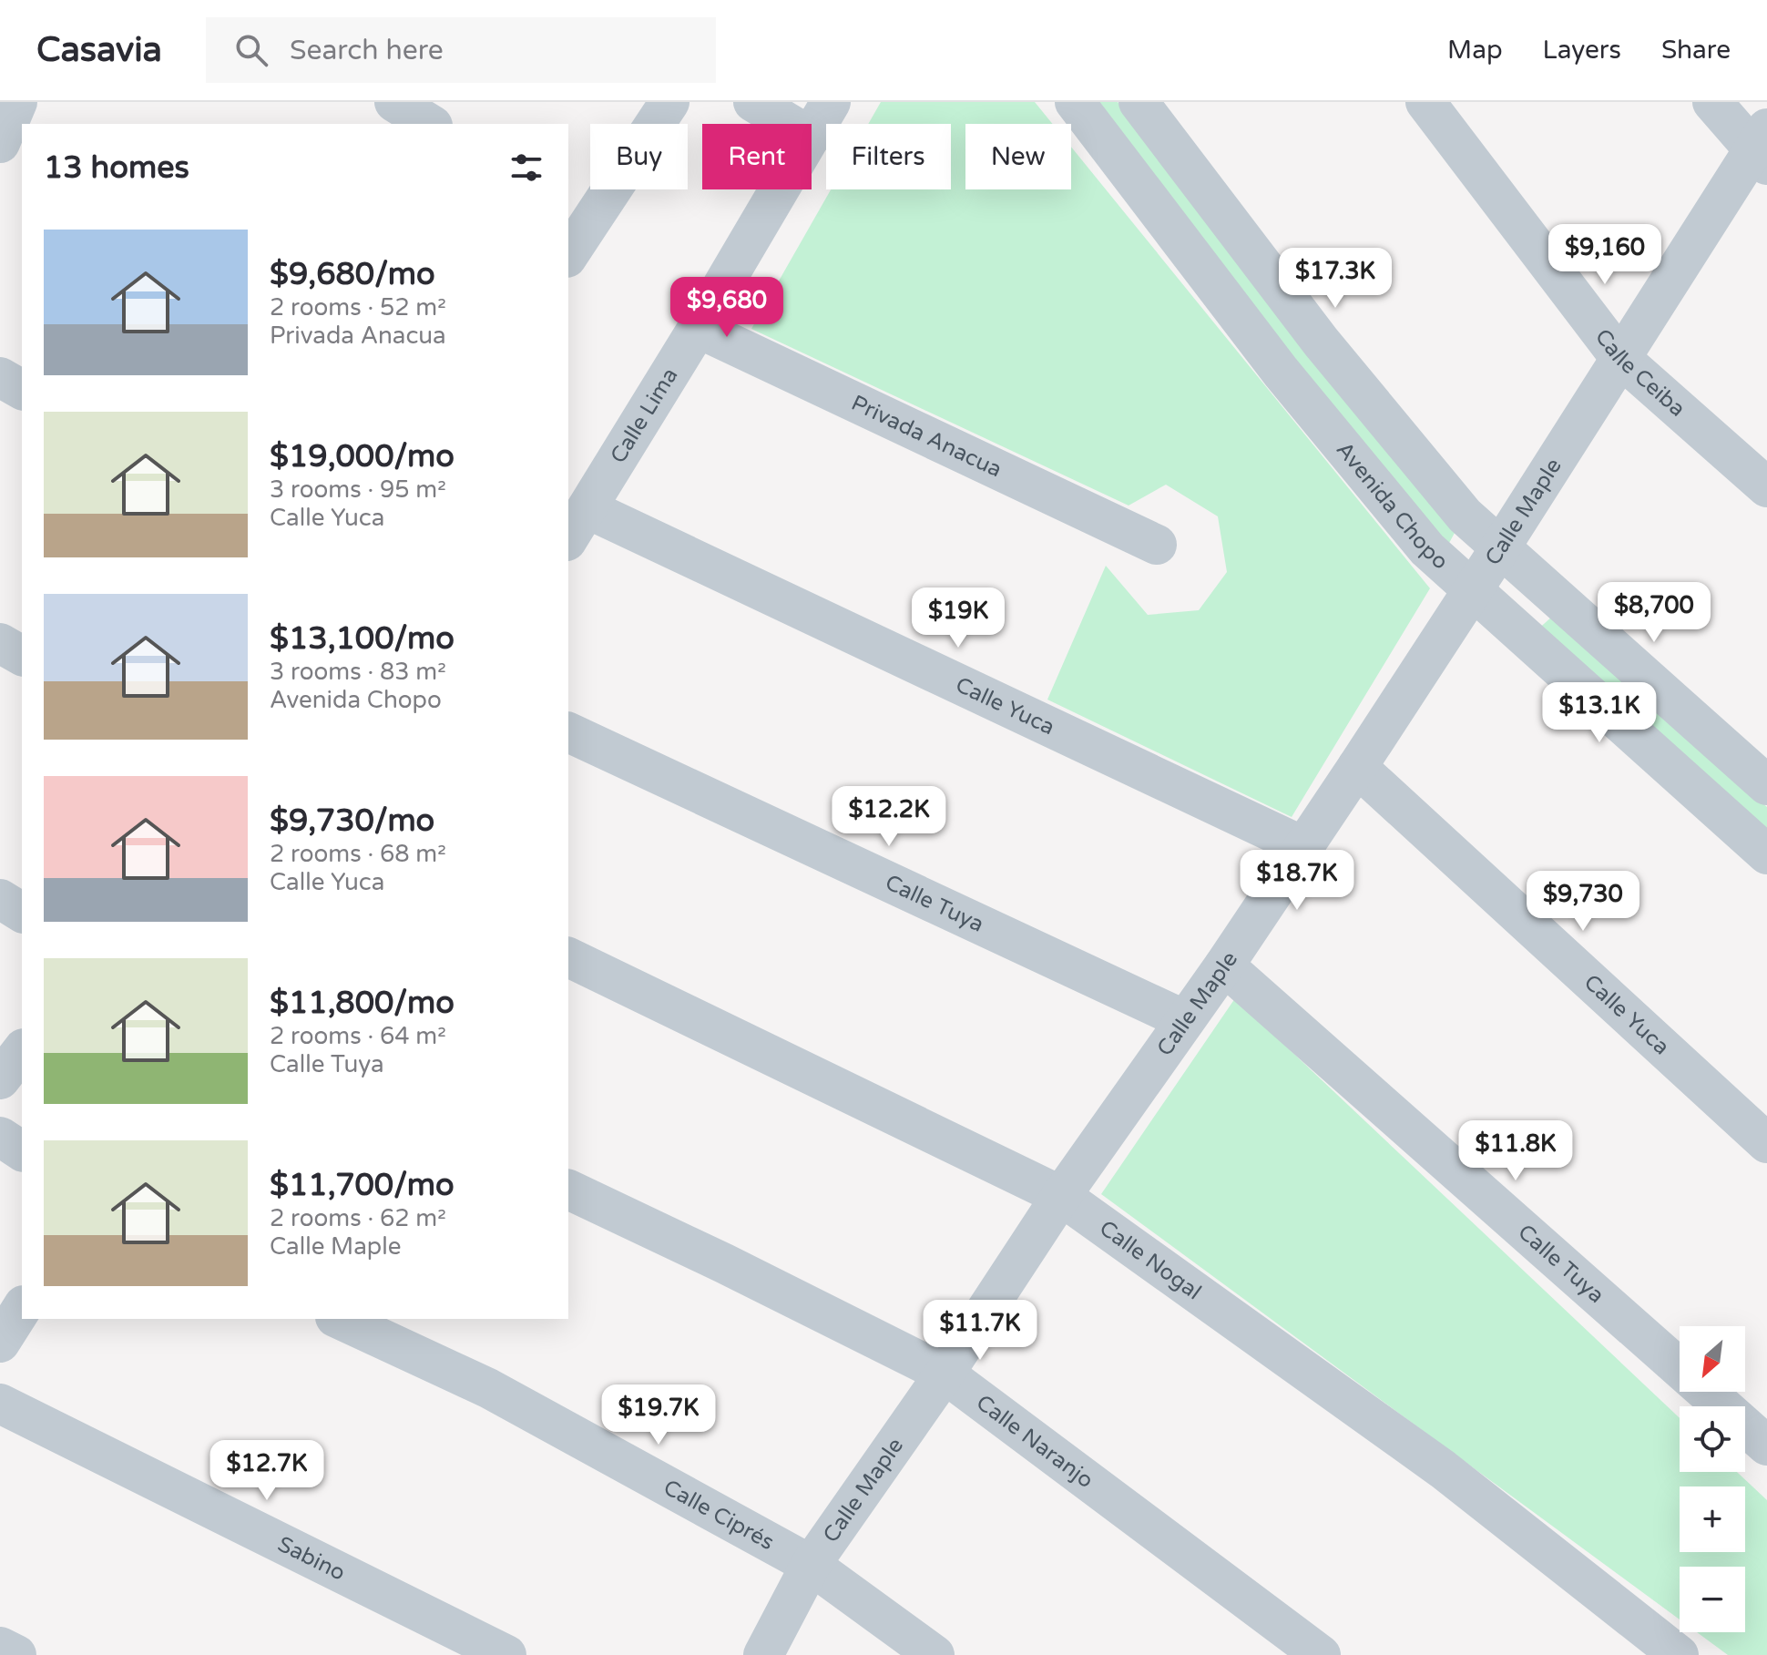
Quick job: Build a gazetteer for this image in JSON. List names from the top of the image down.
{
  "streets": {
    "street": [
      "Calle Ceiba",
      "Calle Lima",
      "Privada Anacua",
      "Avenida Chopo",
      "Calle Maple",
      "Calle Yuca",
      "Calle Tuya",
      "Calle Nogal",
      "Calle Naranjo",
      "Calle Ciprés",
      "Sabino"
    ]
  },
  "crossings": [
    ["Calle Ceiba", "Calle Maple"],
    ["Calle Lima", "Privada Anacua"],
    ["Calle Lima", "Calle Yuca"],
    ["Avenida Chopo", "Calle Maple"],
    ["Calle Maple", "Calle Yuca"],
    ["Calle Maple", "Calle Tuya"],
    ["Calle Maple", "Calle Nogal"],
    ["Calle Maple", "Calle Naranjo"],
    ["Calle Maple", "Calle Ciprés"]
  ],
  "north": "bottom left",
  "page": {
    "header": "Casavia",
    "search": "Search here",
    "nav": ["Map", "Layers", "Share"],
    "chip": [
      "Buy",
      "Rent",
      "Filters",
      "New"
    ],
    "heading": "13 homes",
    "list": [
      {
        "name": "$9,680/mo",
        "note": "2 rooms · 52 m² · Privada Anacua"
      },
      {
        "name": "$19,000/mo",
        "note": "3 rooms · 95 m² · Calle Yuca"
      },
      {
        "name": "$13,100/mo",
        "note": "3 rooms · 83 m² · Avenida Chopo"
      },
      {
        "name": "$9,730/mo",
        "note": "2 rooms · 68 m² · Calle Yuca"
      },
      {
        "name": "$11,800/mo",
        "note": "2 rooms · 64 m² · Calle Tuya"
      },
      {
        "name": "$11,700/mo",
        "note": "2 rooms · 62 m² · Calle Maple"
      }
    ],
    "price": [
      "$9,160",
      "$17.3K",
      "$9,680",
      "$8,700",
      "$19K",
      "$13.1K",
      "$12.2K",
      "$18.7K",
      "$9,730",
      "$11.8K",
      "$11.7K",
      "$19.7K",
      "$12.7K"
    ],
    "map_buttons": ["+", "−"]
  }
}
